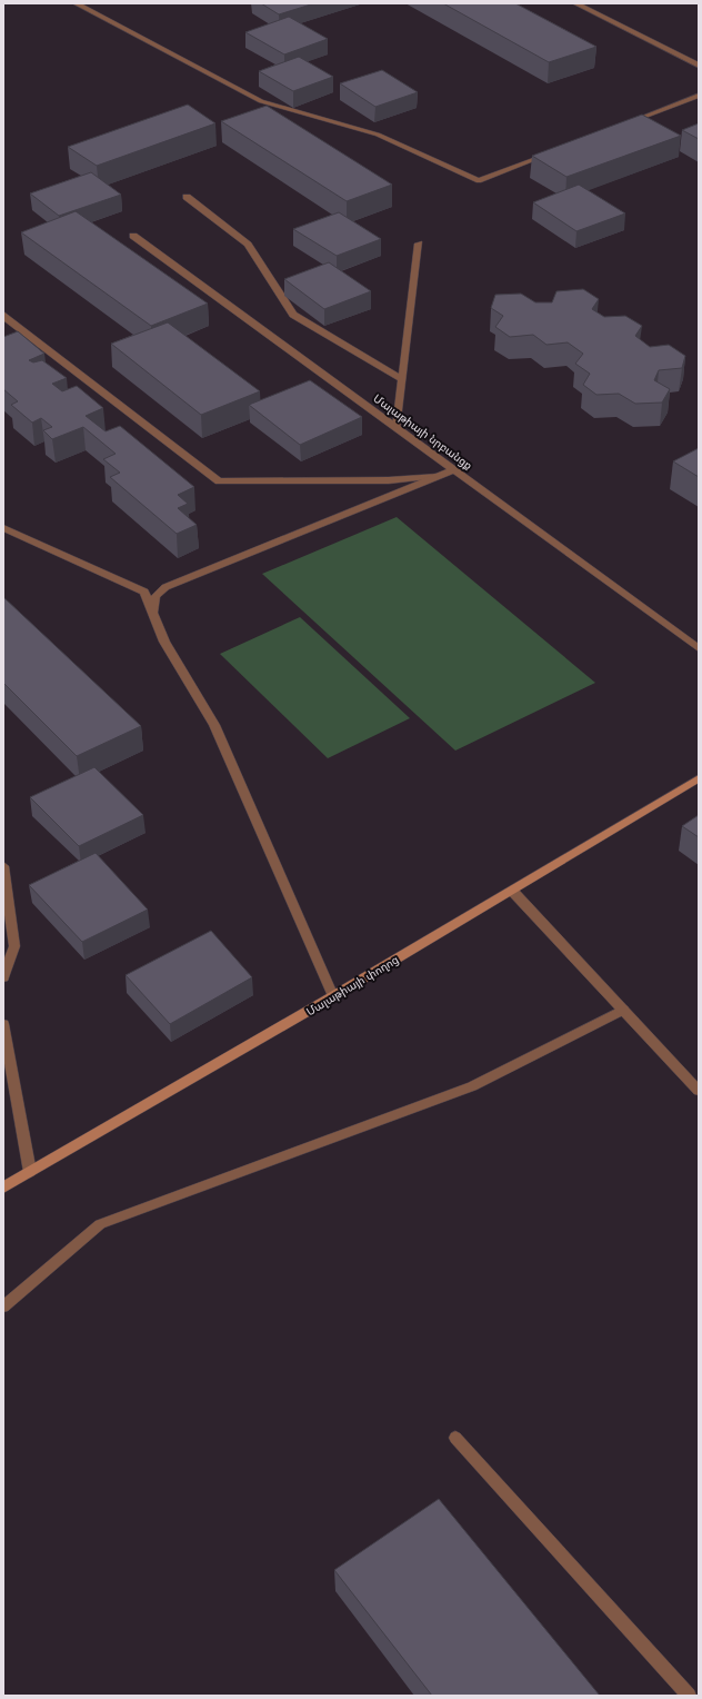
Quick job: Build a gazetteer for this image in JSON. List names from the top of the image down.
{
  "streets": {
    "street": ["Մալաթիայի նրբանցք", "Մալաթիայի փողոց"]
  }
}
